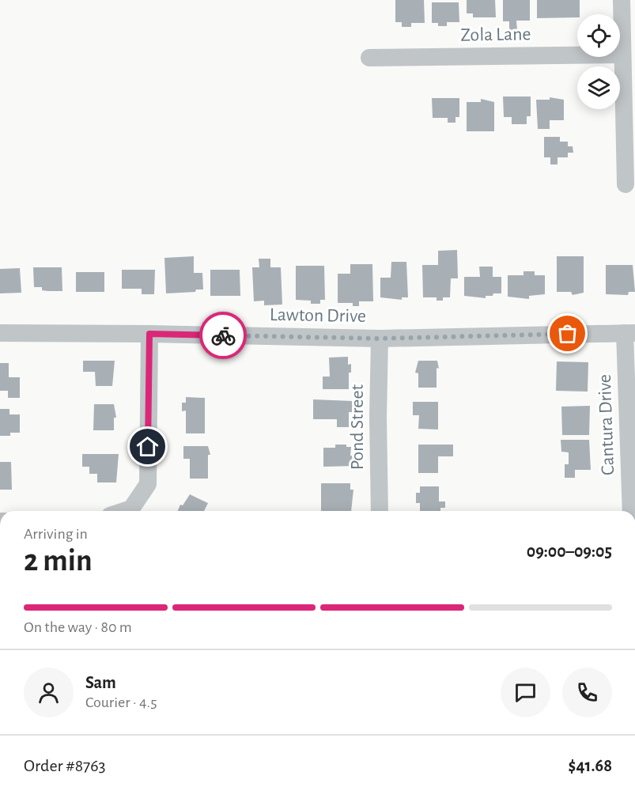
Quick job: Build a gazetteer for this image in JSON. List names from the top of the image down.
{
  "streets": {
    "street": [
      "Zola Lane",
      "Lawton Drive",
      "Cantura Drive",
      "Pond Street"
    ]
  },
  "crossings": [
    ["Lawton Drive", "Cantura Drive"],
    ["Lawton Drive", "Pond Street"]
  ],
  "page": {
    "heading": ["2 min", "Arriving in", "09:00–09:05"],
    "panel": [
      "Sam",
      "Courier · 4.5",
      "Order #8763",
      "$41.68"
    ],
    "bar": "On the way · 80 m"
  }
}
